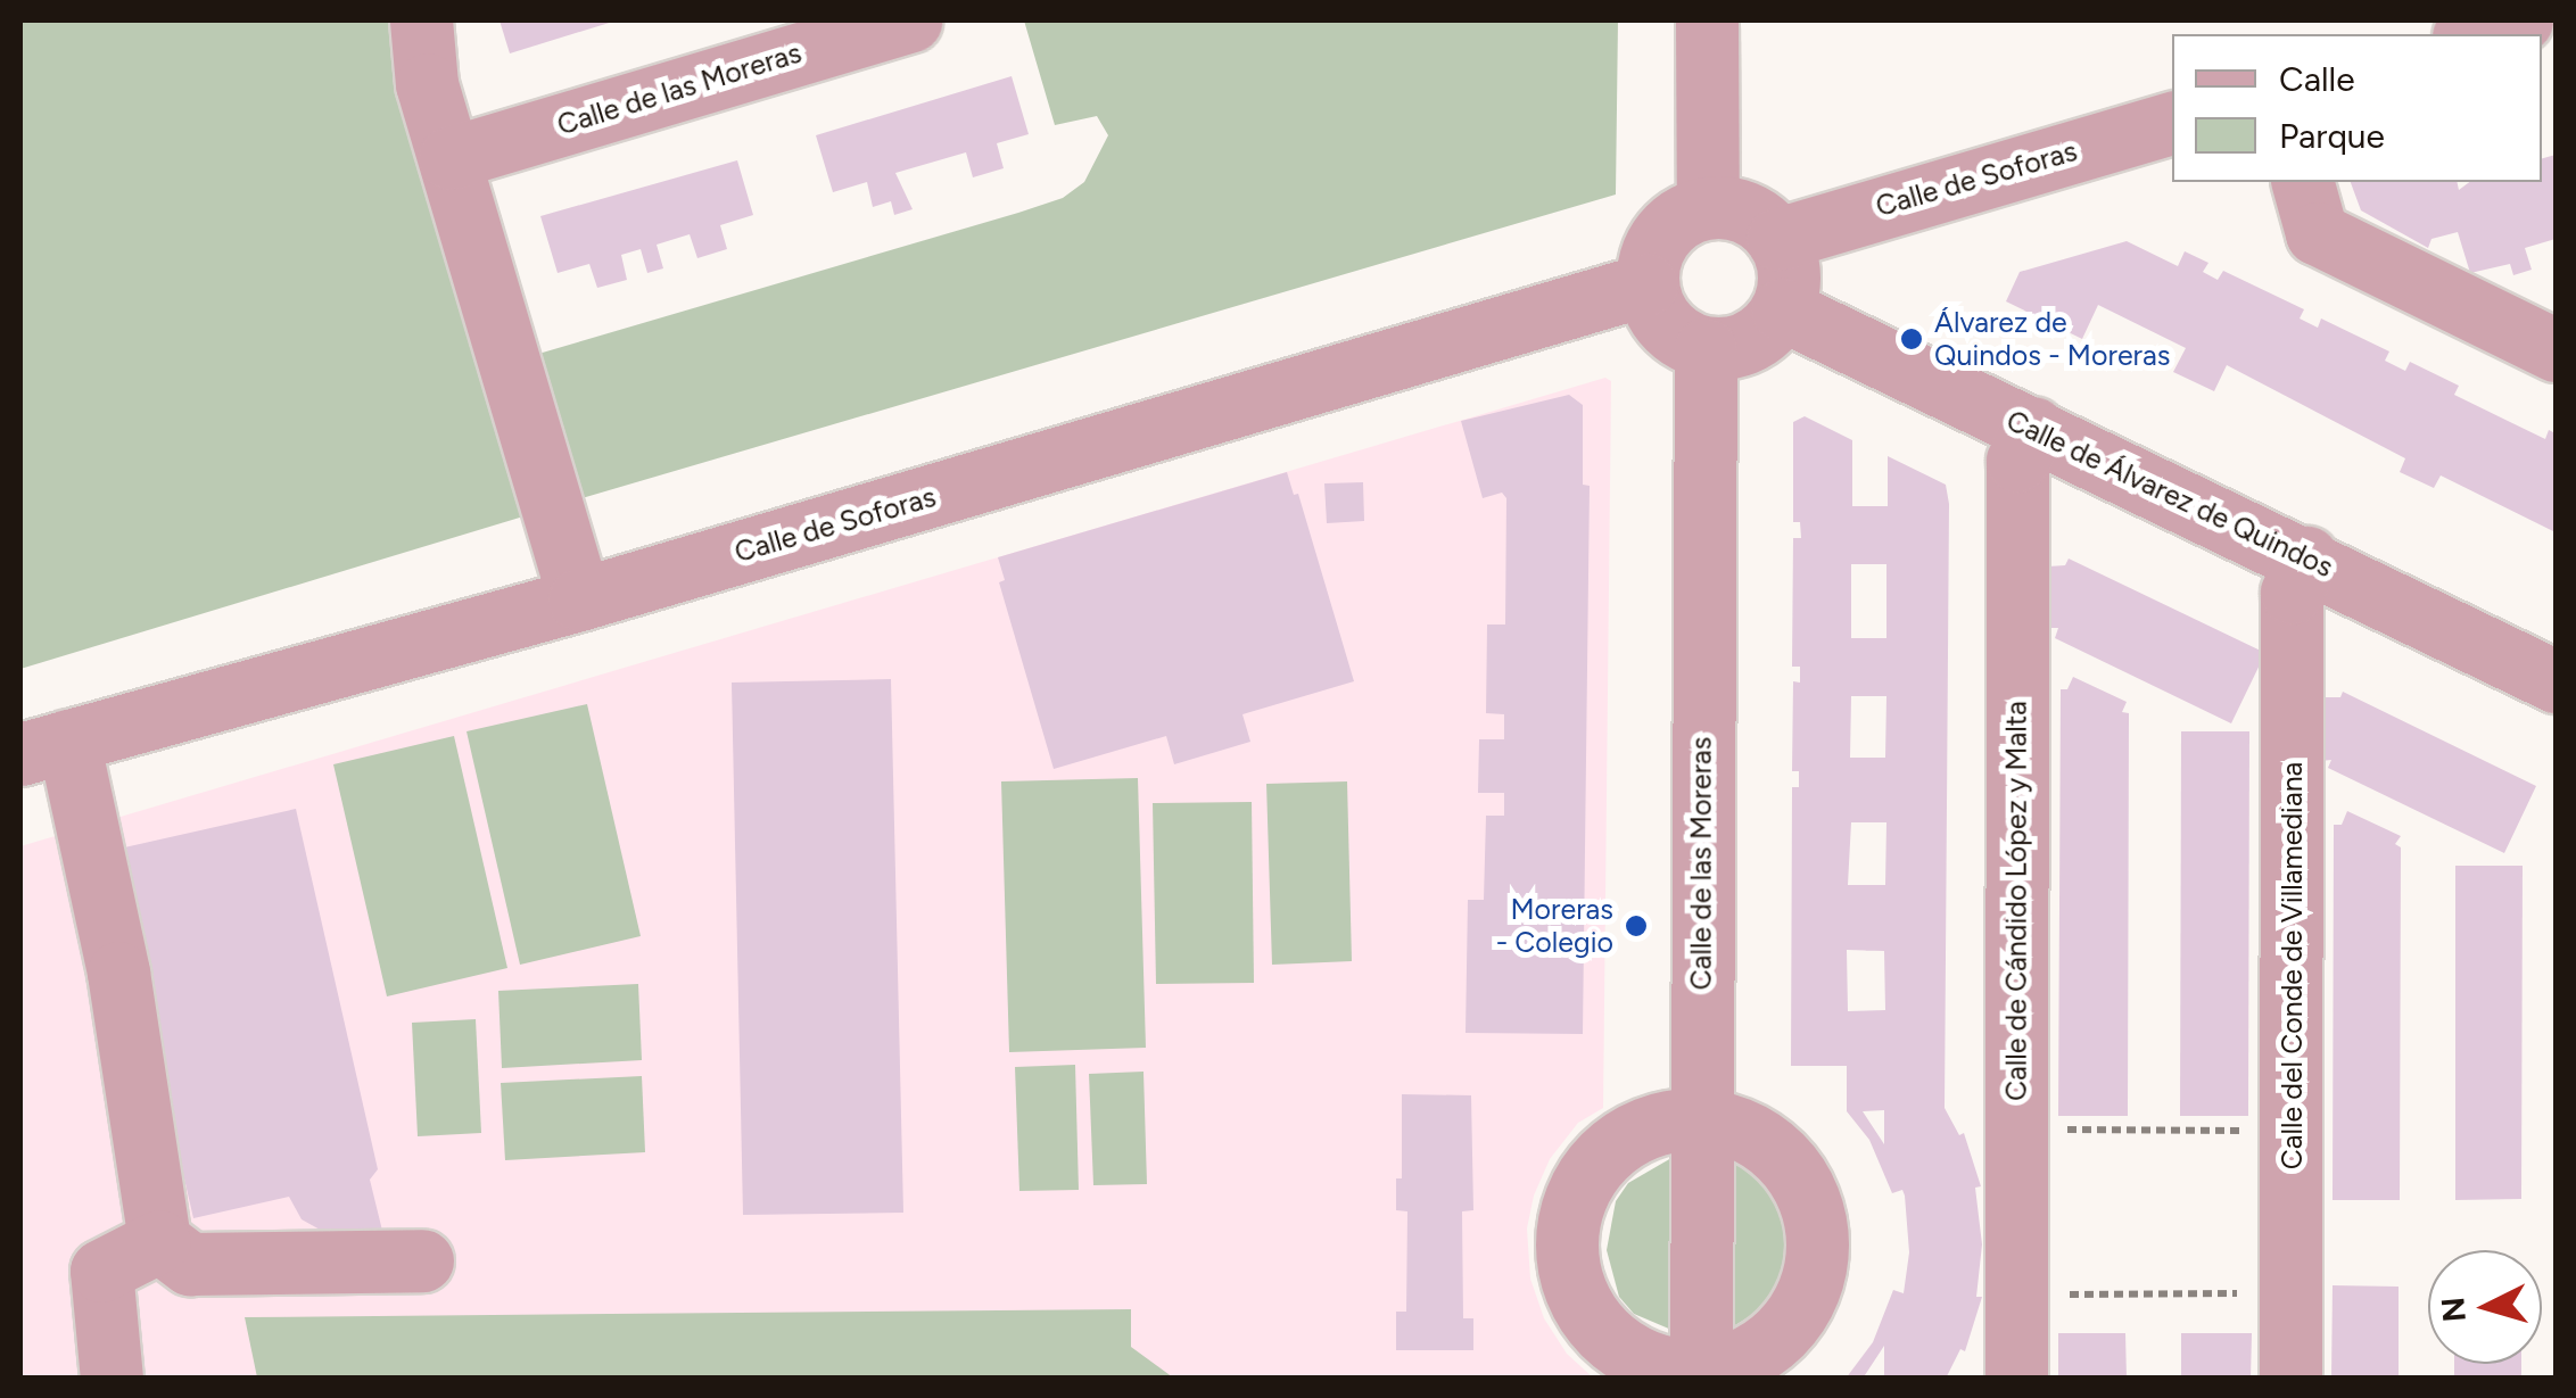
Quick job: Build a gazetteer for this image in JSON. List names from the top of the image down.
{
  "streets": {
    "street": [
      "Calle de las Moreras",
      "Calle de Soforas",
      "Calle de Álvarez de Quindos",
      "Calle de Cándido López y Malta",
      "Calle del Conde de Villamediana"
    ]
  },
  "crossings": [
    ["Calle de las Moreras", "Calle de Soforas"],
    ["Calle de las Moreras", "Calle de Álvarez de Quindos"],
    ["Calle de Soforas", "Calle de Álvarez de Quindos"],
    ["Calle de Álvarez de Quindos", "Calle de Cándido López y Malta"],
    ["Calle de Álvarez de Quindos", "Calle del Conde de Villamediana"]
  ],
  "places": ["Álvarez de Quindos - Moreras", "Moreras - Colegio"],
  "legend": ["Calle", "Parque"],
  "north": "left"
}
